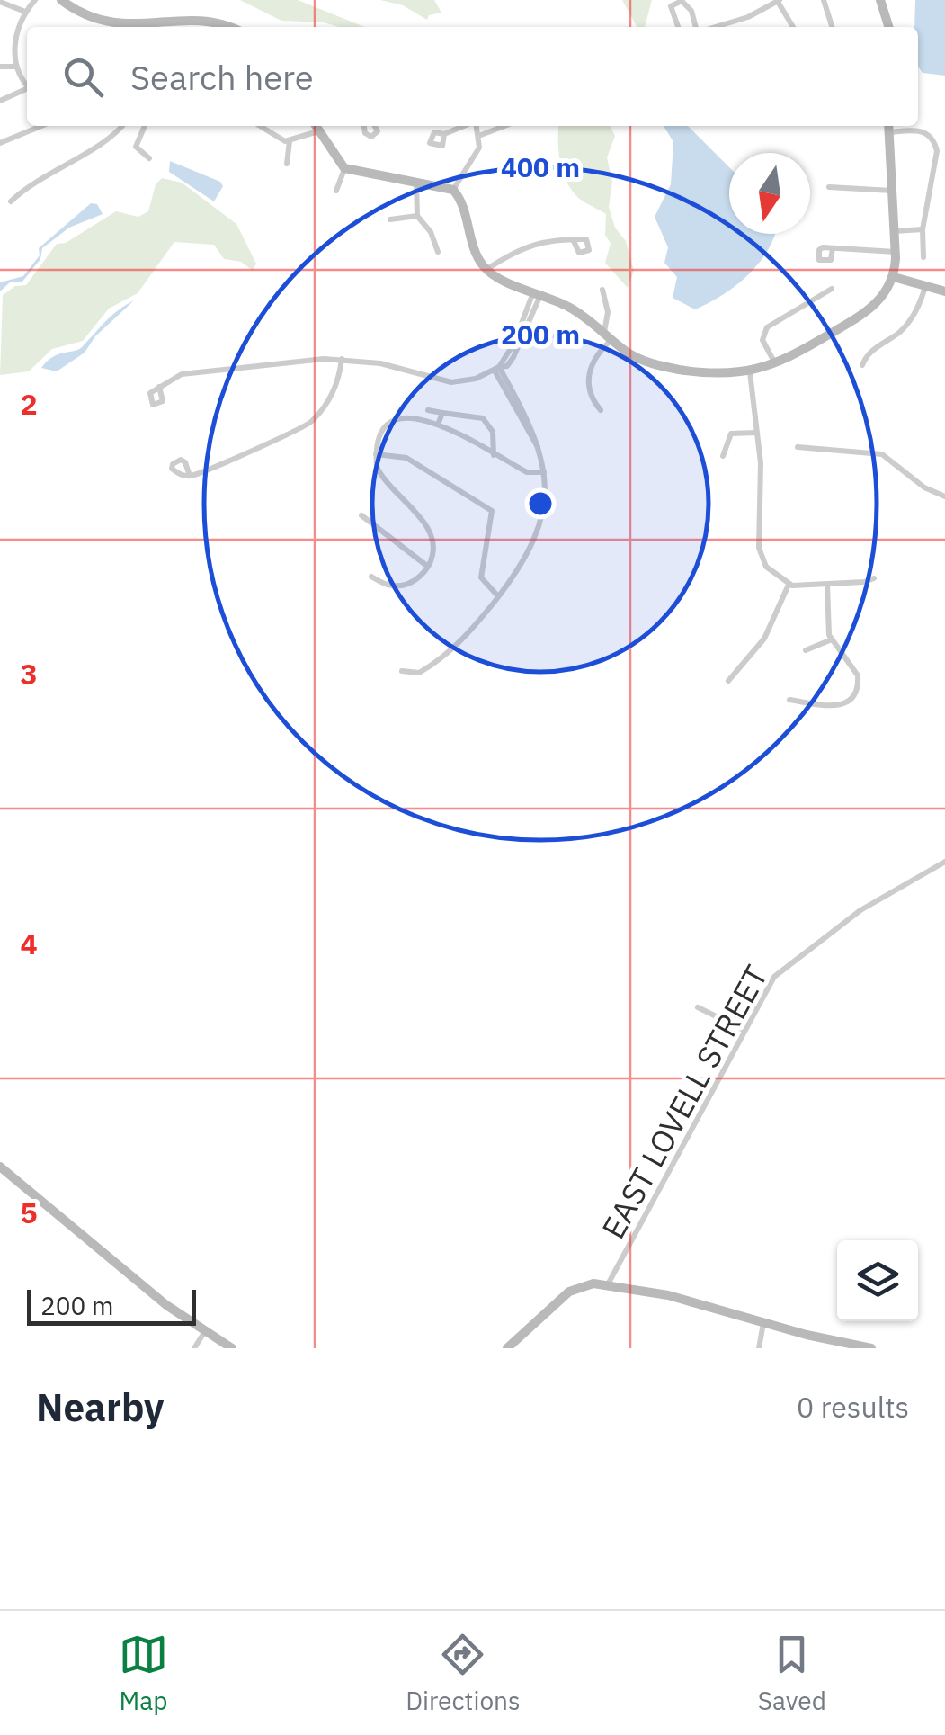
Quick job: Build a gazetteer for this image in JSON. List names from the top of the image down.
{
  "streets": {
    "street": ["EAST LOVELL STREET"]
  },
  "scale_bar": "200 m",
  "north": "bottom",
  "page": {
    "search": "Search here",
    "scale": "200 m",
    "heading": ["Nearby", "0 results"],
    "nav": ["Map", "Directions", "Saved"]
  },
  "grid": {
    "rows": [
      "2",
      "3",
      "4",
      "5"
    ]
  },
  "rings": ["400 m", "200 m"]
}
